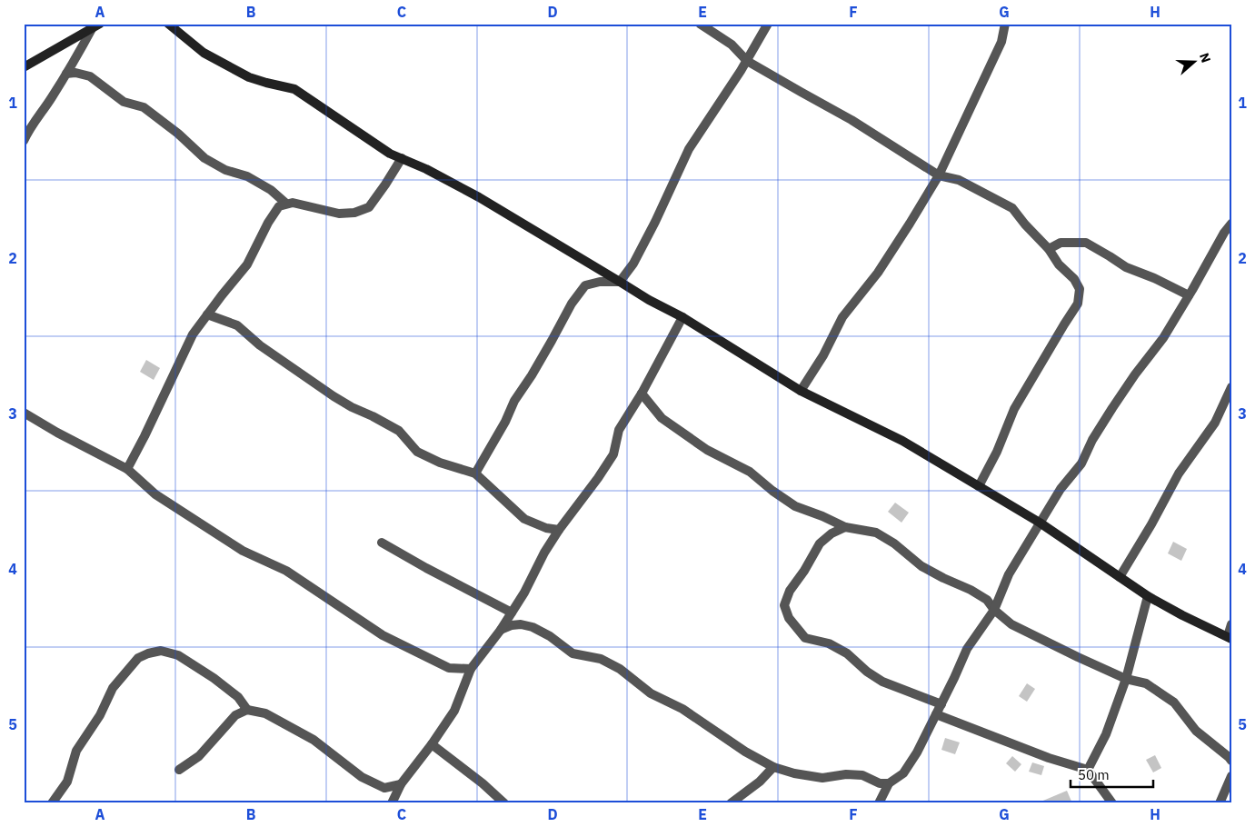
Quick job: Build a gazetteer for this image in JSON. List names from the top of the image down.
{
  "scale_bar": "50 m",
  "north": "right",
  "grid": {
    "columns": [
      "A",
      "B",
      "C",
      "D",
      "E",
      "F",
      "G",
      "H"
    ],
    "rows": [
      "1",
      "2",
      "3",
      "4",
      "5"
    ]
  }
}
